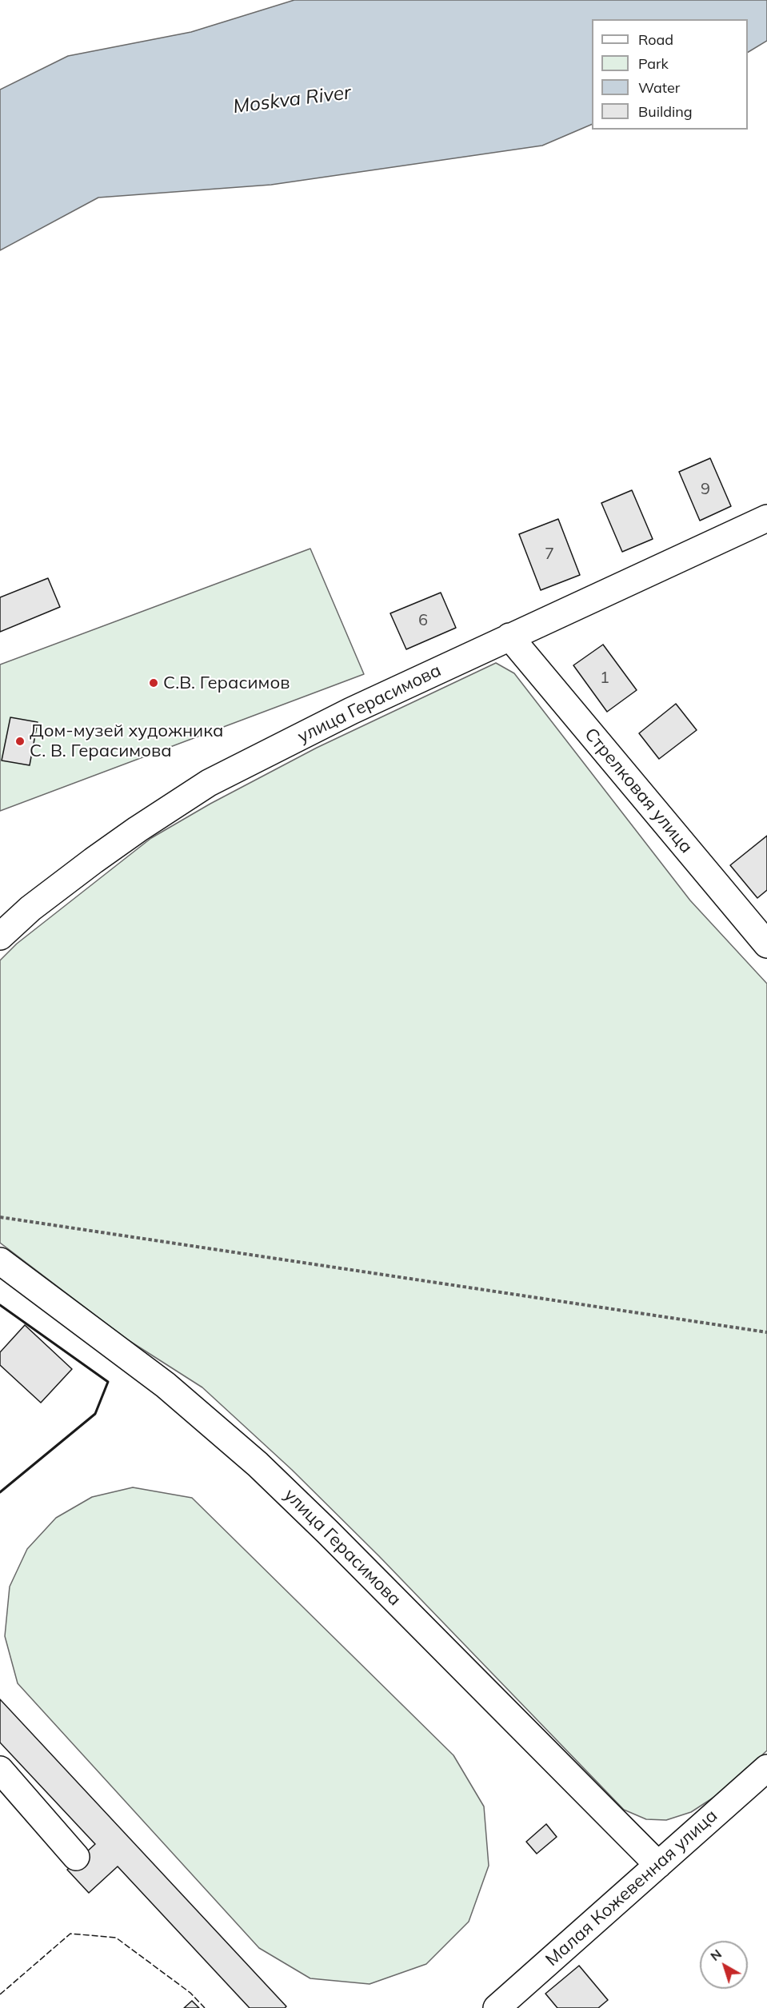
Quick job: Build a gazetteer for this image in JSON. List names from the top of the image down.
{
  "streets": {
    "street": ["улица Герасимова", "Стрелковая улица", "Малая Кожевенная улица"]
  },
  "crossings": [
    ["улица Герасимова", "Стрелковая улица"],
    ["улица Герасимова", "Малая Кожевенная улица"]
  ],
  "water": ["Moskva River"],
  "places": ["С.В. Герасимов", "Дом-музей художника С. В. Герасимова"],
  "house_numbers": [
    "9",
    "7",
    "6",
    "1"
  ],
  "legend": [
    "Road",
    "Park",
    "Water",
    "Building"
  ],
  "north": "top left"
}
